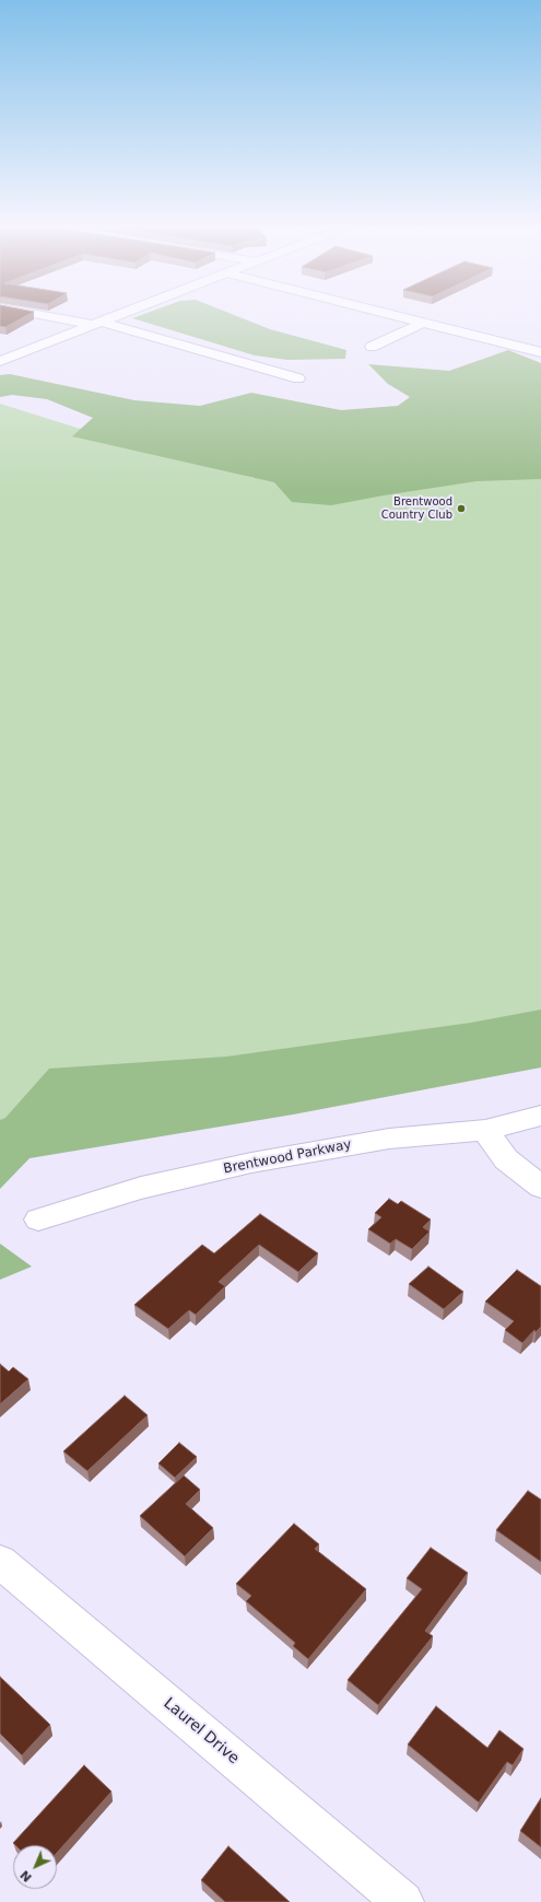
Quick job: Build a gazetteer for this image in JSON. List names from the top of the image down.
{
  "streets": {
    "street": ["Brentwood Parkway", "Laurel Drive"]
  },
  "places": ["Brentwood Country Club"],
  "north": "bottom left"
}
